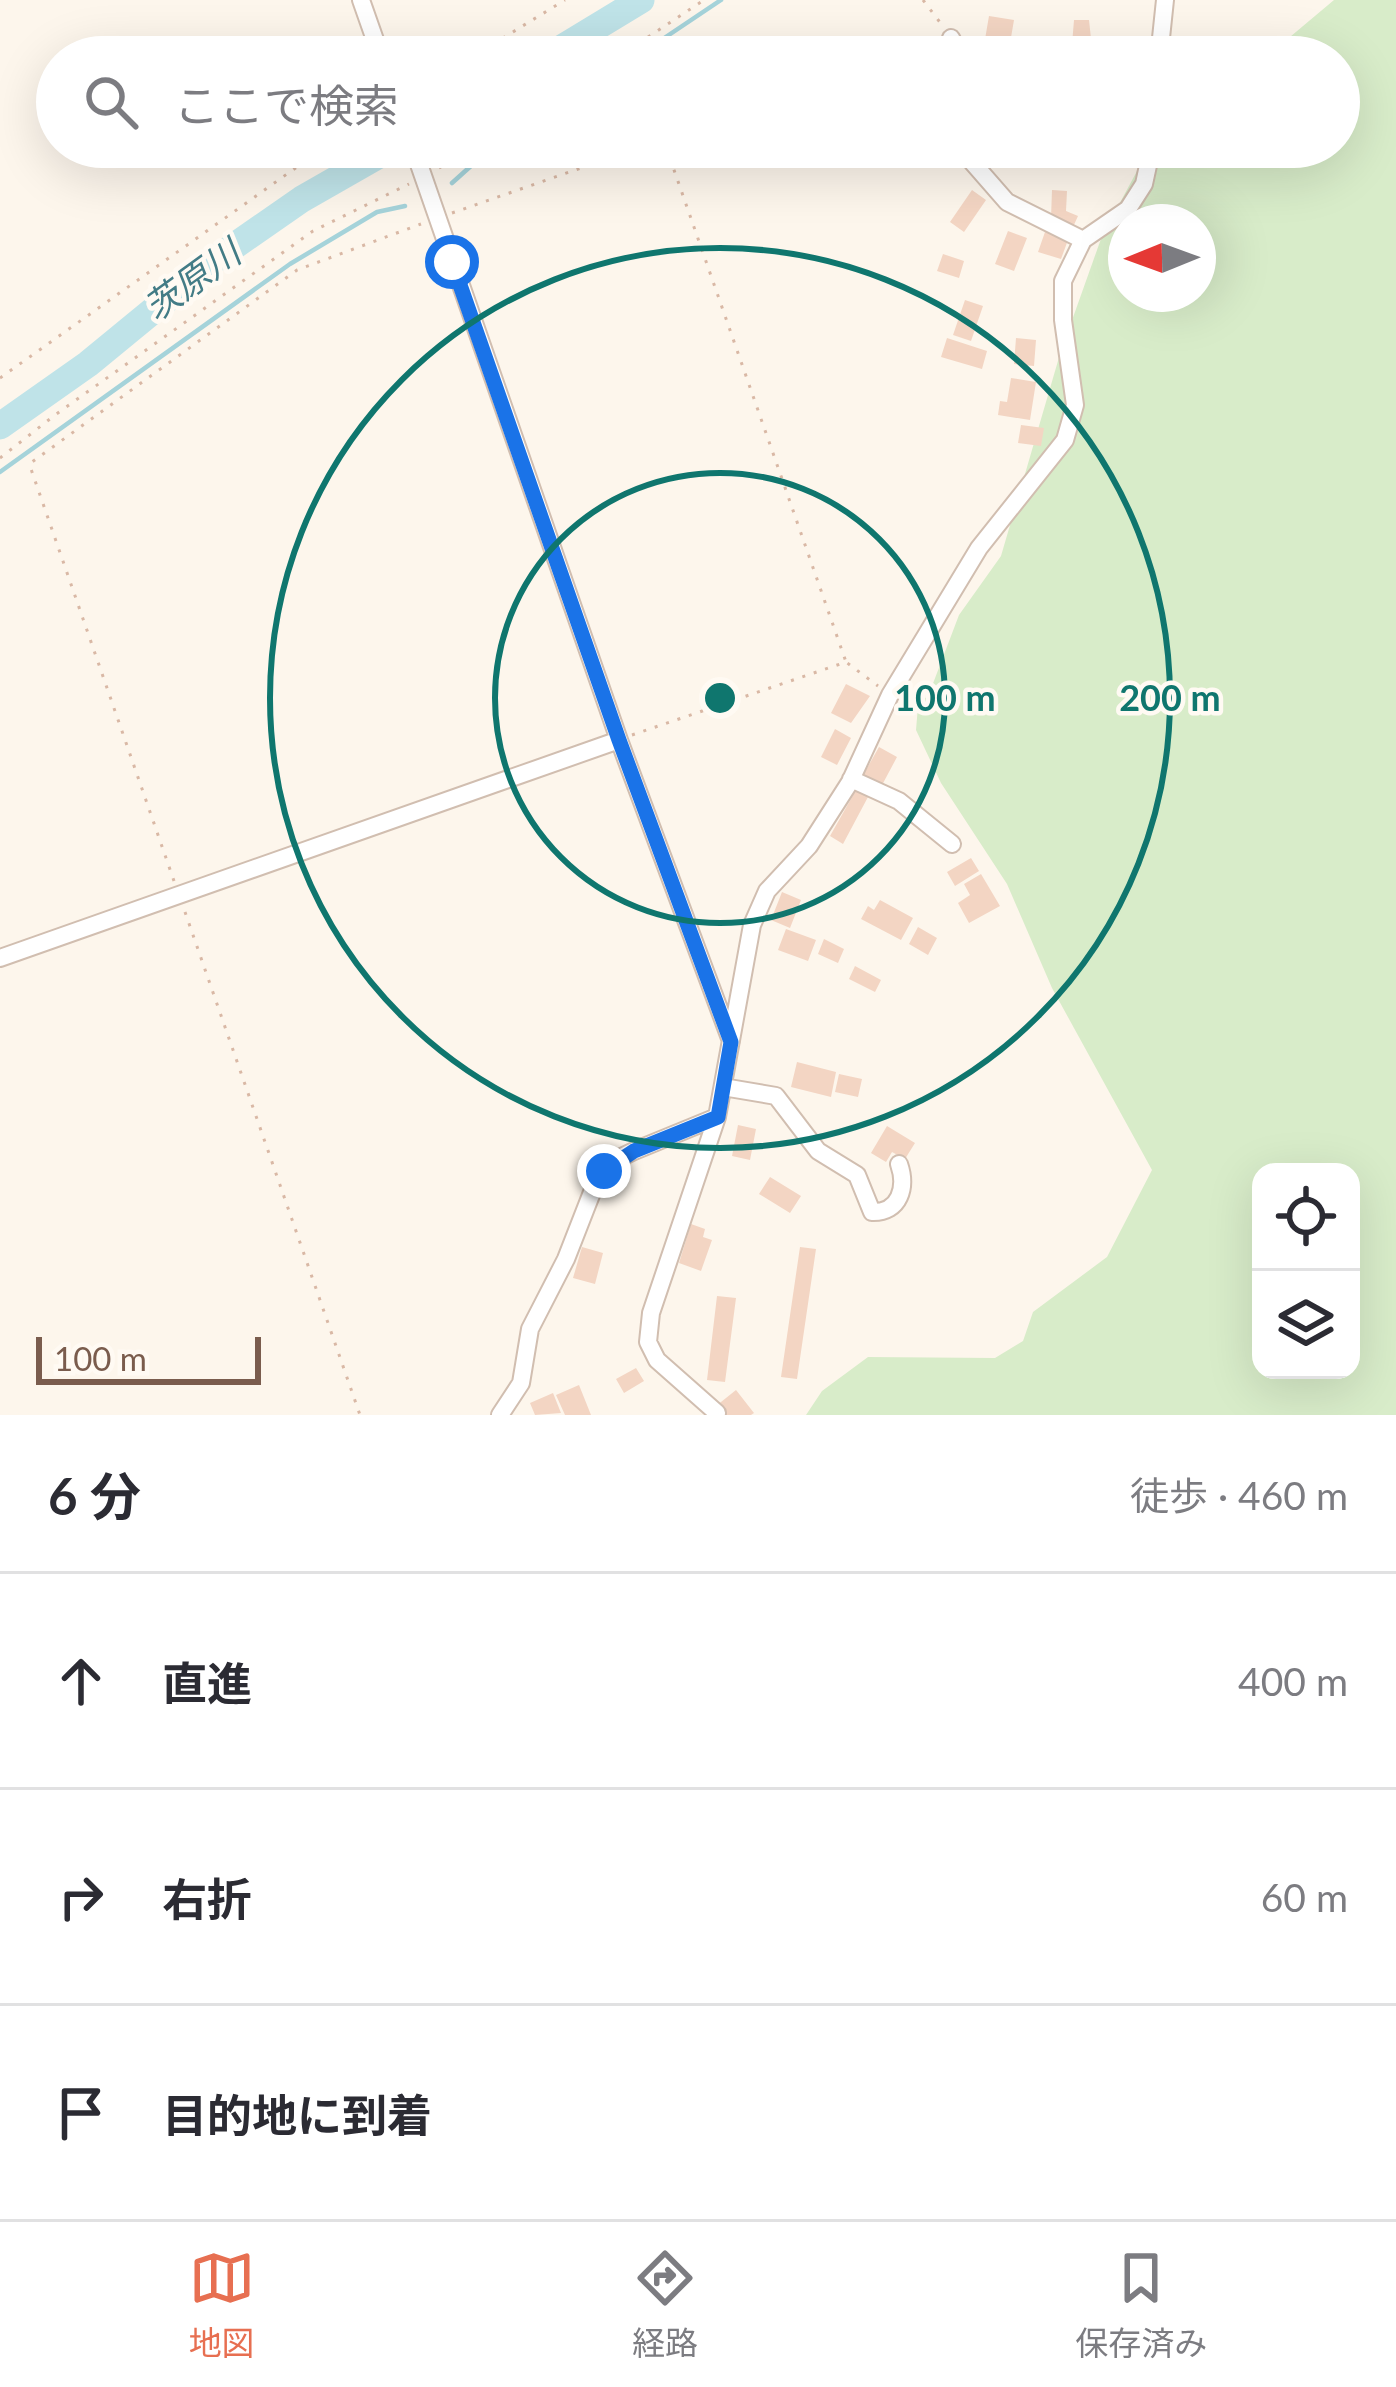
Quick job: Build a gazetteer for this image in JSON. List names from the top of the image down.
{
  "water": ["茨原川"],
  "scale_bar": "100 m",
  "north": "left",
  "page": {
    "search": "ここで検索",
    "scale": "100 m",
    "heading": ["6 分", "徒歩 · 460 m"],
    "list": [
      ["直進", "400 m"],
      ["右折", "60 m"],
      "目的地に到着"
    ],
    "nav": ["地図", "経路", "保存済み"]
  },
  "rings": ["100 m", "200 m"]
}
